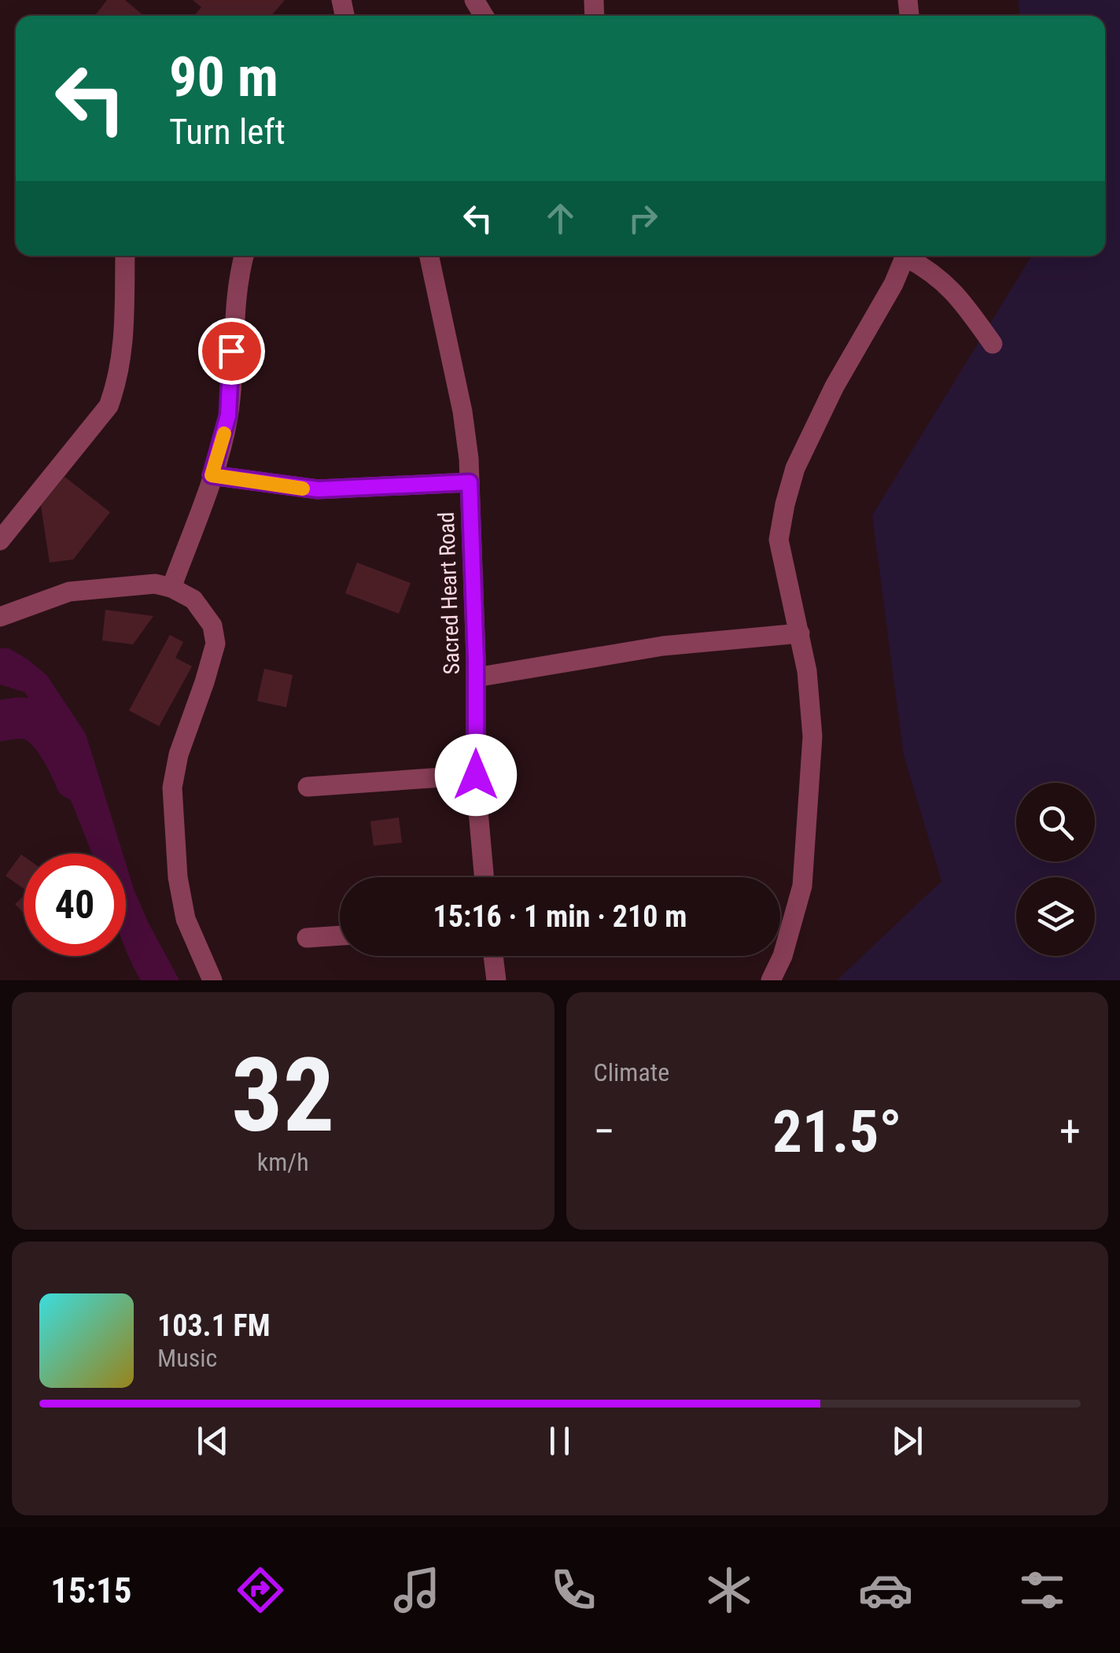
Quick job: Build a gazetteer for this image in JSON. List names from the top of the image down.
{
  "streets": {
    "street": ["Sacred Heart Road"]
  },
  "page": {
    "turn": ["90 m", "Turn left"],
    "limit": "40",
    "trip": "15:16 · 1 min · 210 m",
    "tile": [
      ["32", "km/h"],
      "Climate"
    ],
    "heat": ["−", "21.5°", "+"],
    "song": ["103.1 FM", "Music"],
    "tabs": "15:15"
  }
}
